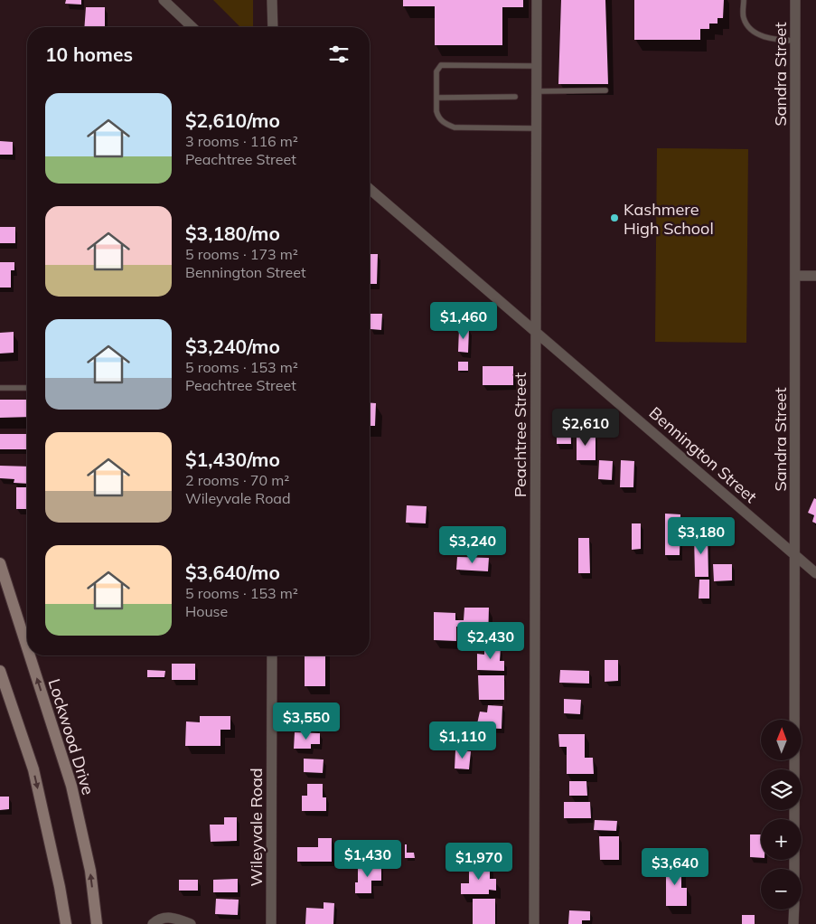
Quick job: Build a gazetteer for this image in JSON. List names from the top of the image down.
{
  "streets": {
    "main road": ["Lockwood Drive"],
    "street": [
      "Sandra Street",
      "Peachtree Street",
      "Bennington Street",
      "Wileyvale Road"
    ]
  },
  "crossings": [
    ["Sandra Street", "Bennington Street"],
    ["Peachtree Street", "Bennington Street"]
  ],
  "places": ["Kashmere High School"],
  "north": "top",
  "page": {
    "heading": "10 homes",
    "list": [
      {
        "name": "$2,610/mo",
        "note": "3 rooms · 116 m² · Peachtree Street"
      },
      {
        "name": "$3,180/mo",
        "note": "5 rooms · 173 m² · Bennington Street"
      },
      {
        "name": "$3,240/mo",
        "note": "5 rooms · 153 m² · Peachtree Street"
      },
      {
        "name": "$1,430/mo",
        "note": "2 rooms · 70 m² · Wileyvale Road"
      },
      {
        "name": "$3,640/mo",
        "note": "5 rooms · 153 m² · House"
      }
    ],
    "price": [
      "$1,460",
      "$2,610",
      "$3,180",
      "$3,240",
      "$2,430",
      "$3,550",
      "$1,110",
      "$1,430",
      "$1,970",
      "$3,640"
    ],
    "map_buttons": ["+", "−"]
  }
}
